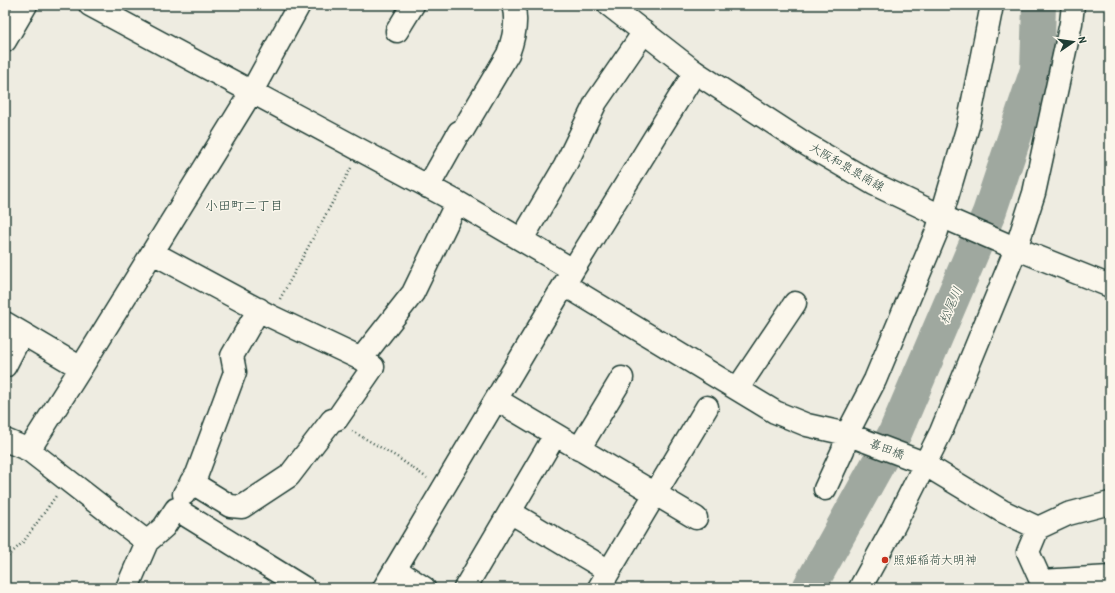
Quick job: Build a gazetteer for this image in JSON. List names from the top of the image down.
{
  "streets": {
    "street": ["大阪和泉泉南線", "喜田橋"]
  },
  "districts": ["小田町二丁目"],
  "water": ["松尾川"],
  "places": ["照姫稲荷大明神"],
  "north": "right"
}
